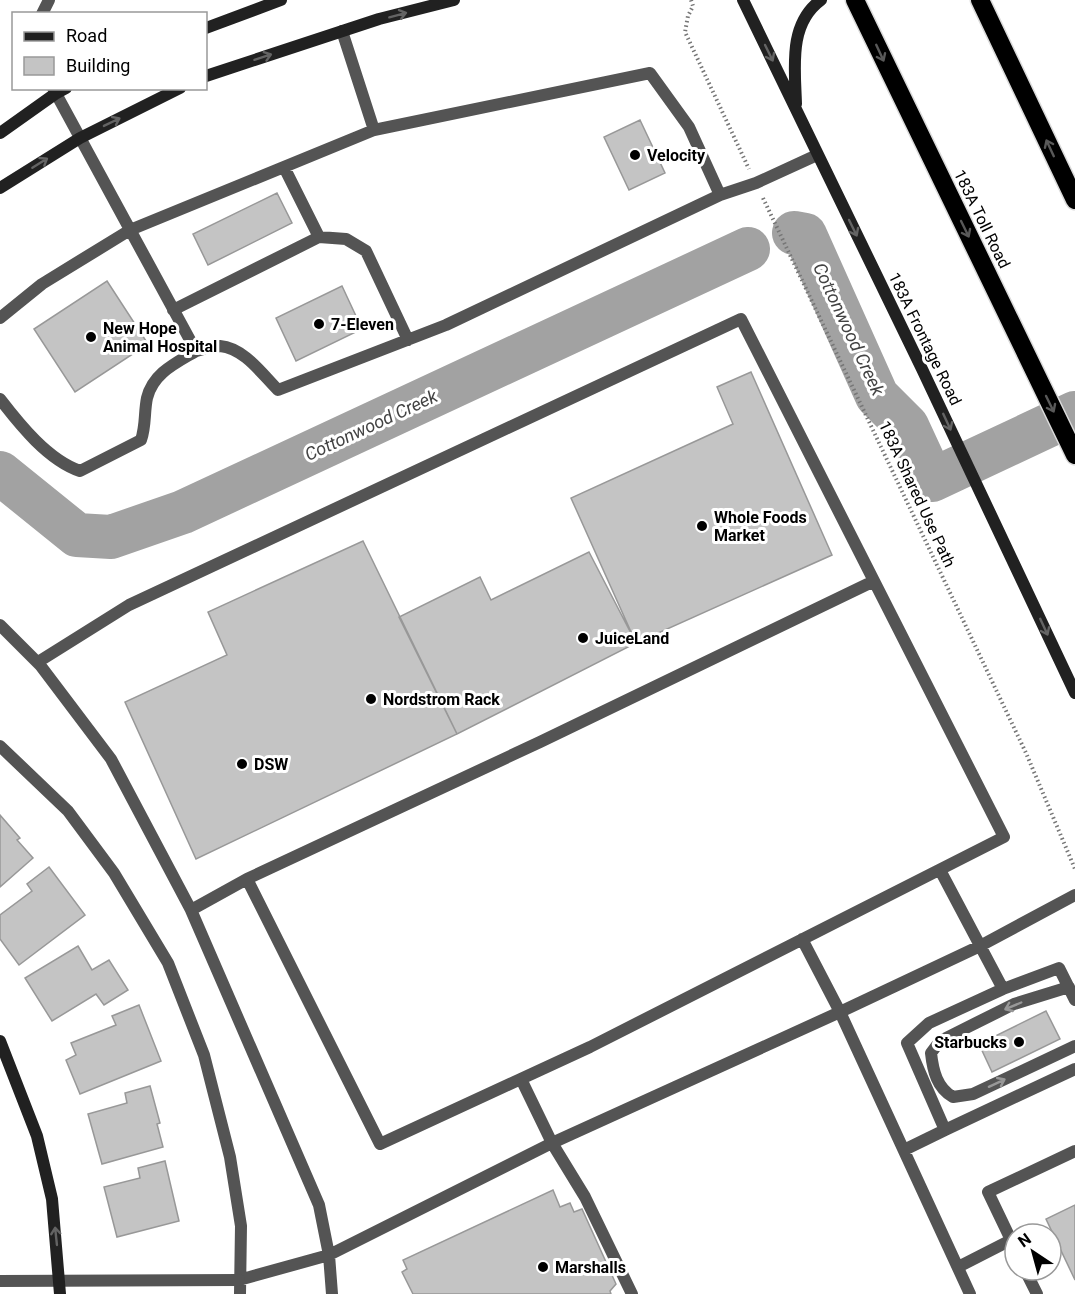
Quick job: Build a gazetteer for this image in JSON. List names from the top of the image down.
{
  "streets": {
    "highway": ["183A Toll Road"],
    "main road": ["183A Frontage Road"],
    "path": ["183A Shared Use Path"]
  },
  "one_way": ["183A Frontage Road"],
  "water": ["Cottonwood Creek"],
  "places": [
    "Velocity",
    "7-Eleven",
    "New Hope Animal Hospital",
    "Whole Foods Market",
    "JuiceLand",
    "Nordstrom Rack",
    "DSW",
    "Starbucks",
    "Marshalls"
  ],
  "legend": ["Road", "Building"],
  "north": "top left"
}
